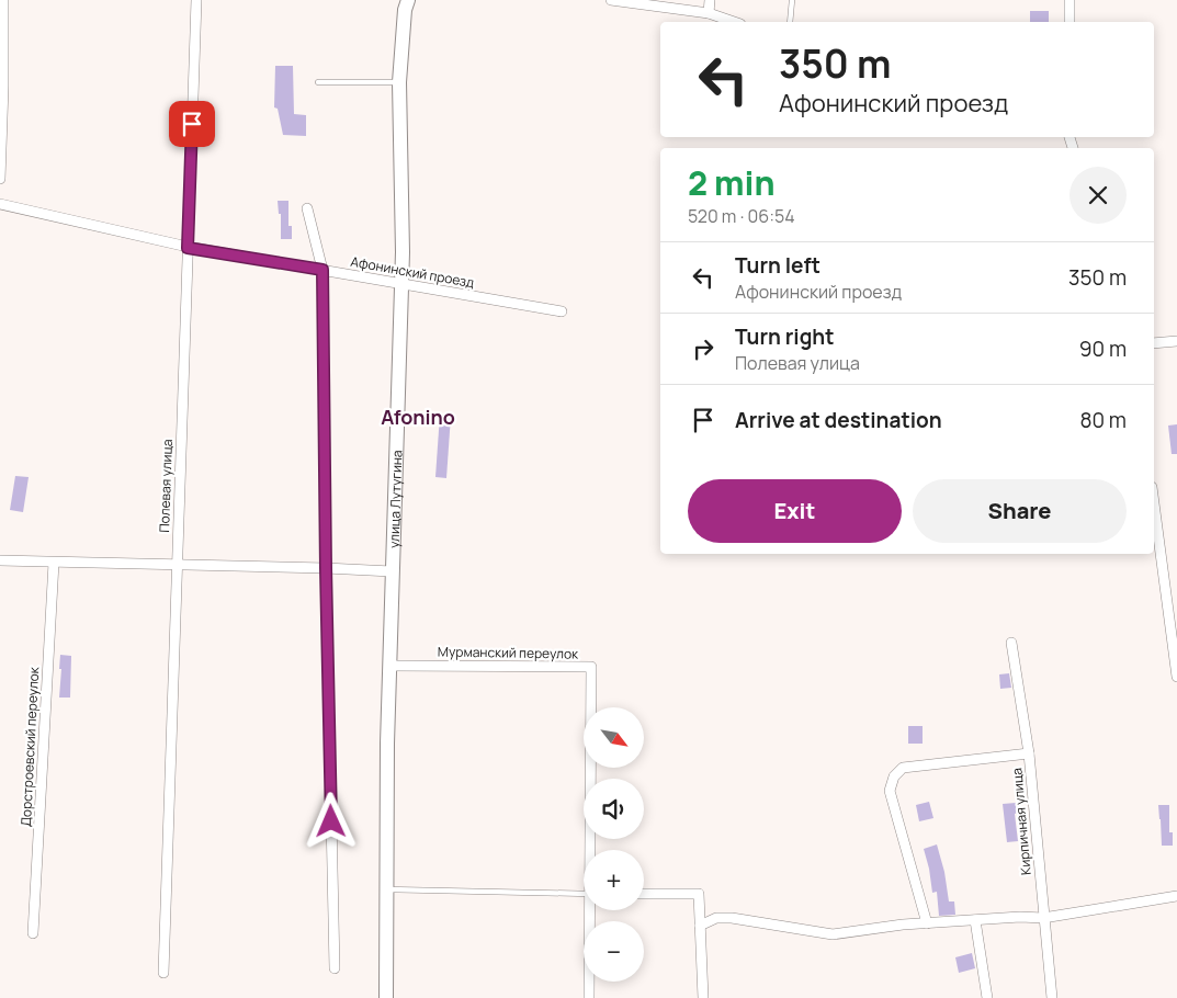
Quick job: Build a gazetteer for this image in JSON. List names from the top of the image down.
{
  "streets": {
    "main road": ["улица Лутугина"],
    "street": [
      "Афонинский проезд",
      "Полевая улица",
      "Мурманский переулок",
      "Дорстроевский переулок",
      "Кирпичная улица"
    ]
  },
  "crossings": [
    ["Афонинский проезд", "Полевая улица"],
    ["Афонинский проезд", "улица Лутугина"],
    ["улица Лутугина", "Мурманский переулок"]
  ],
  "districts": ["Afonino"],
  "north": "bottom right",
  "page": {
    "turn": ["350 m", "Афонинский проезд"],
    "heading": ["2 min", "520 m · 06:54"],
    "list": [
      {
        "name": "Turn left",
        "note": "Афонинский проезд",
        "value": "350 m"
      },
      {
        "name": "Turn right",
        "note": "Полевая улица",
        "value": "90 m"
      },
      {
        "name": "Arrive at destination",
        "value": "80 m"
      }
    ],
    "buttons": ["Exit", "Share"],
    "map_buttons": ["+", "−"]
  }
}
